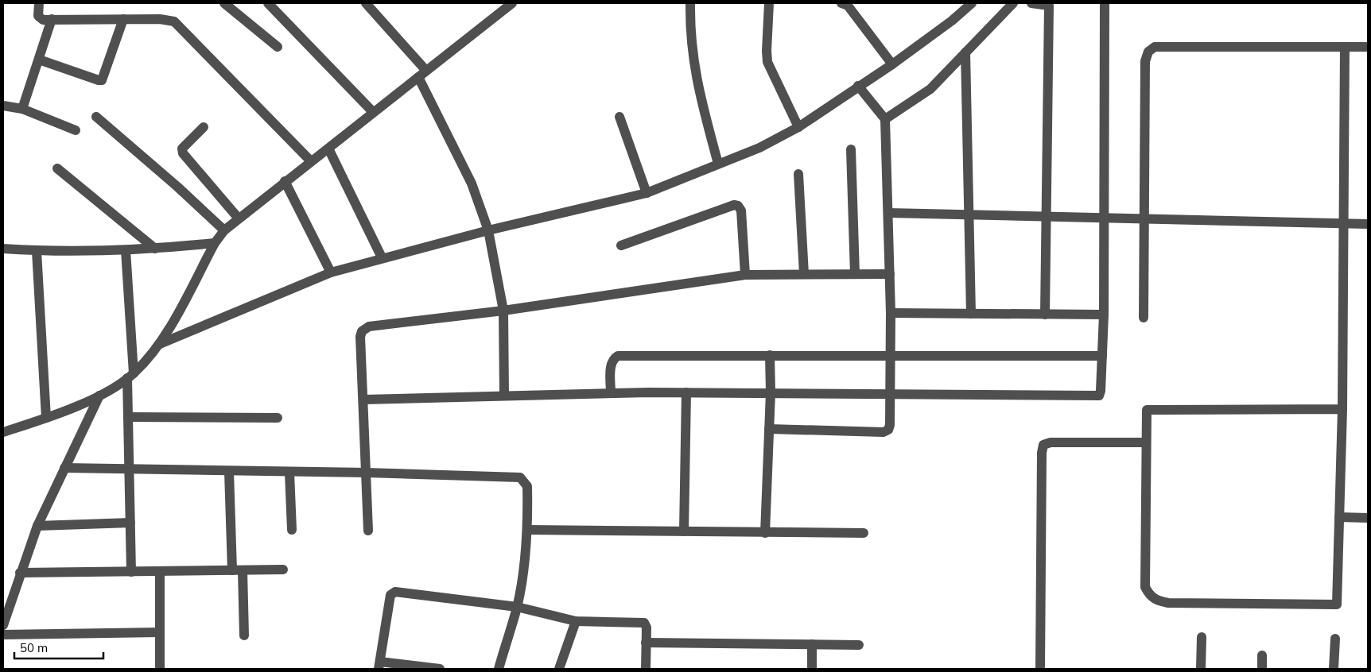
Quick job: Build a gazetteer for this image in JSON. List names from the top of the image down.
{
  "scale_bar": "50 m"
}
